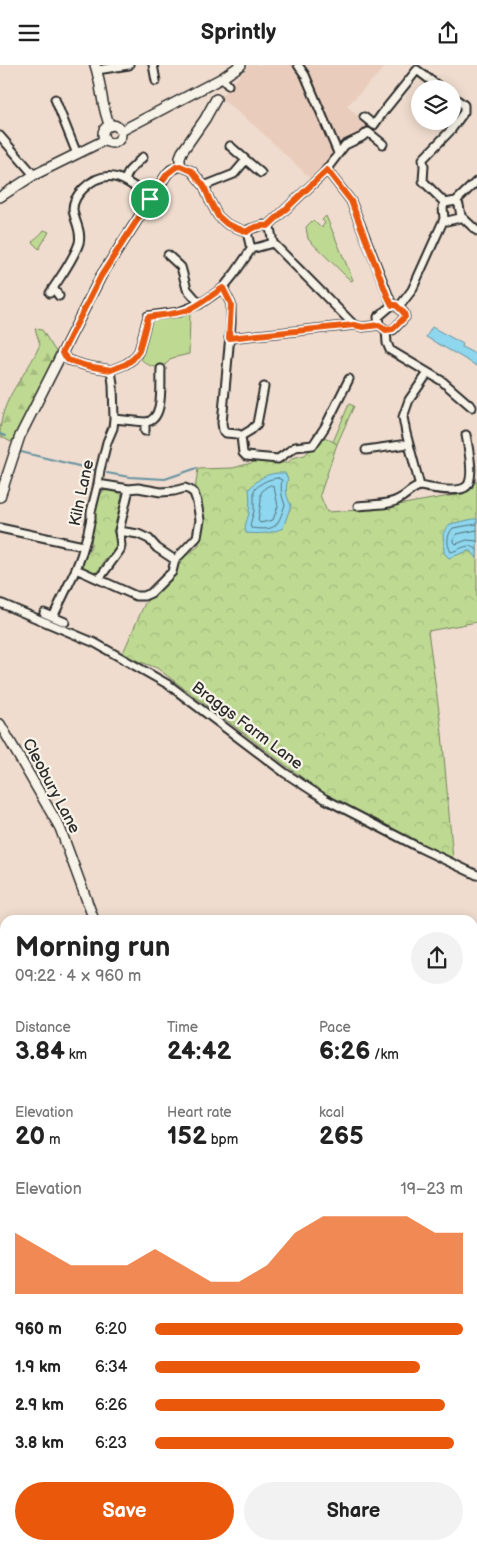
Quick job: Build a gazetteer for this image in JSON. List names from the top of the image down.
{
  "streets": {
    "street": ["Kiln Lane", "Braggs Farm Lane", "Cleobury Lane"]
  },
  "page": {
    "header": "Sprintly",
    "heading": ["Morning run", "09:22 · 4 × 960 m"],
    "stats": [
      ["Distance", "3.84 km"],
      ["Time", "24:42"],
      ["Pace", "6:26 /km"],
      ["Elevation", "20 m"],
      ["Heart rate", "152 bpm"],
      ["kcal", "265"]
    ],
    "chart": ["Elevation", "19–23 m"],
    "list": [
      {
        "name": "960 m",
        "note": "6:20"
      },
      {
        "name": "1.9 km",
        "note": "6:34"
      },
      {
        "name": "2.9 km",
        "note": "6:26"
      },
      {
        "name": "3.8 km",
        "note": "6:23"
      }
    ],
    "buttons": ["Save", "Share"]
  }
}
